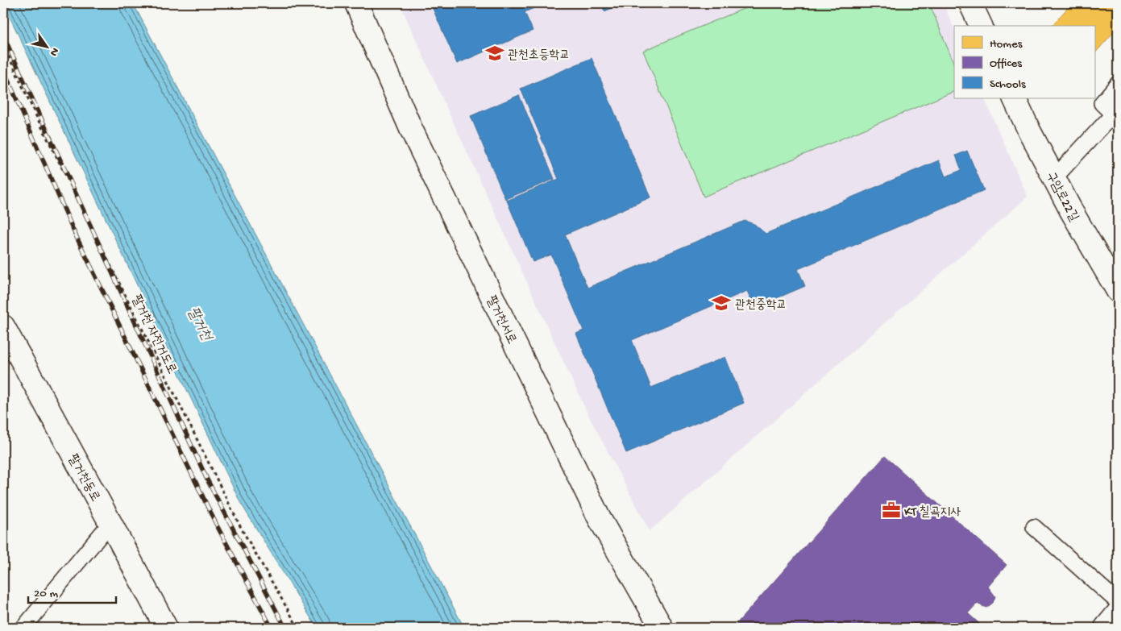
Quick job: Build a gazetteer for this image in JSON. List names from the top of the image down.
{
  "streets": {
    "main road": ["구암로22길", "팔거천서로", "팔거천동로"],
    "path": ["팔거천 자전거도로"]
  },
  "water": ["팔거천"],
  "places": {
    "school or university": ["관천초등학교", "관천중학교"],
    "office": ["KT 칠곡지사"]
  },
  "legend": ["Homes", "Offices", "Schools"],
  "scale_bar": "20 m",
  "north": "bottom right"
}
